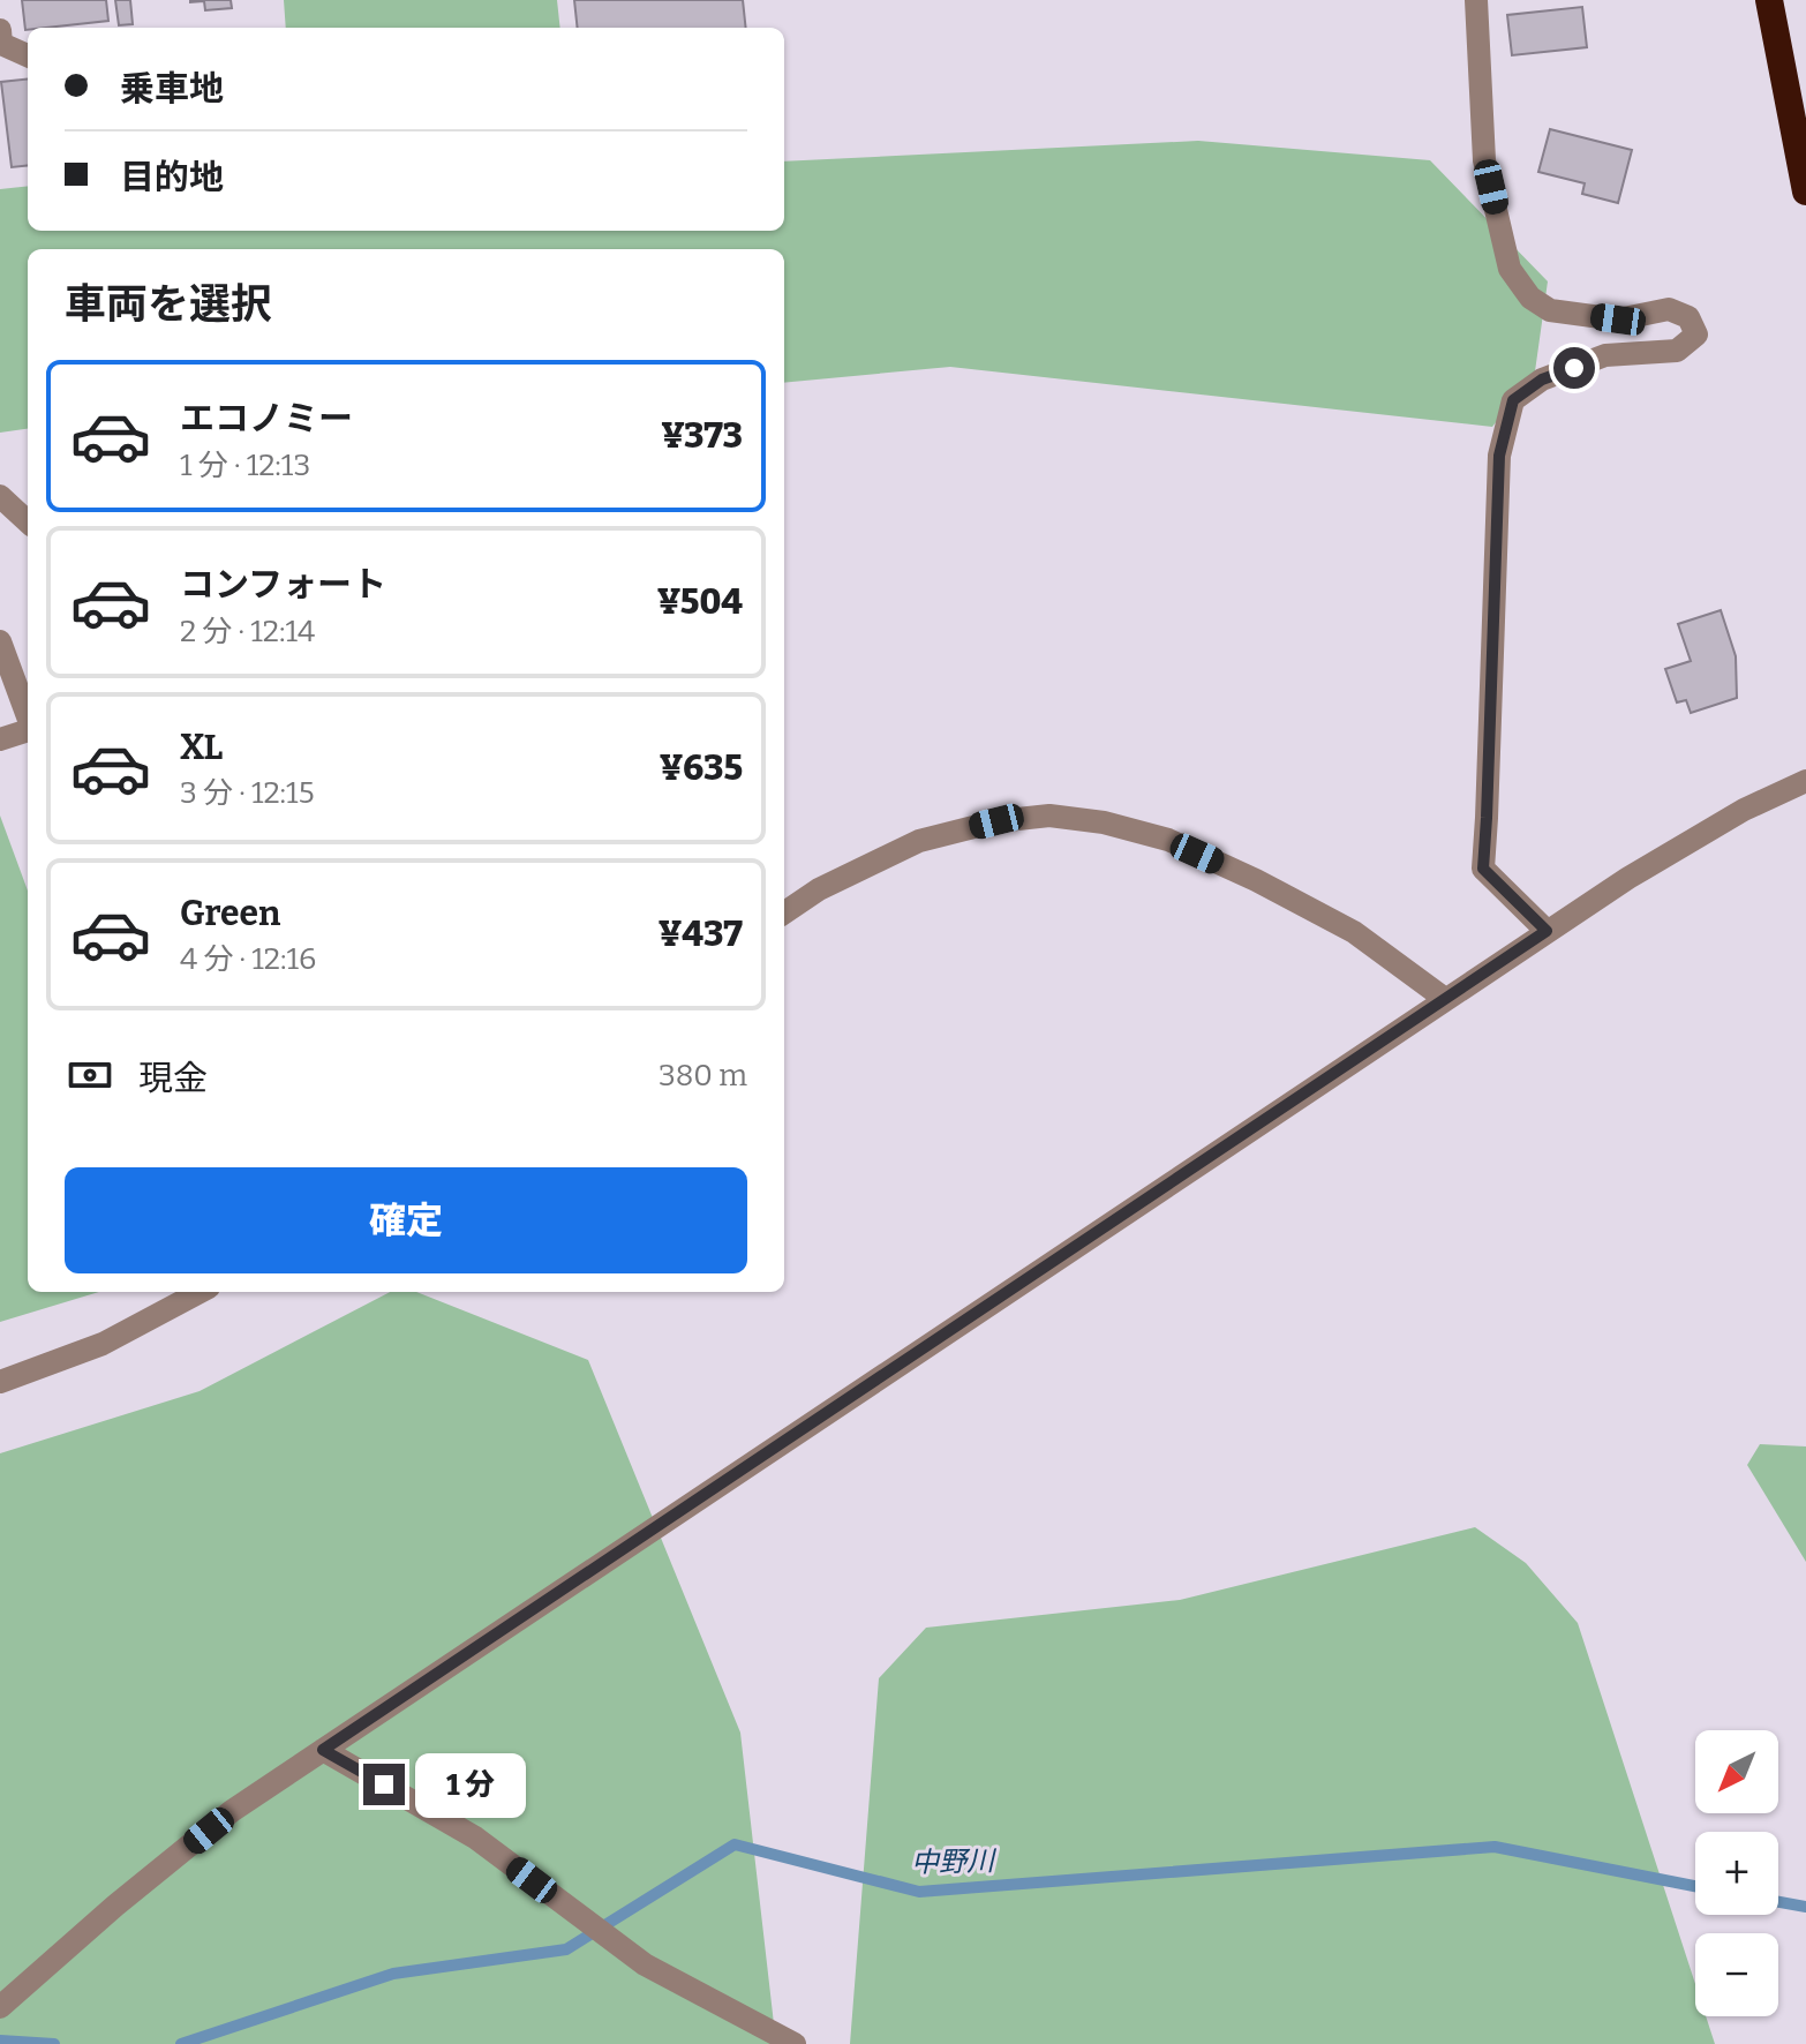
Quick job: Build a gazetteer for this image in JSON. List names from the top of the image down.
{
  "water": ["中野川"],
  "north": "bottom left",
  "page": {
    "banner": ["乗車地", "目的地"],
    "heading": "車両を選択",
    "list": [
      {
        "name": "エコノミー",
        "note": "1 分 · 12:13",
        "value": "¥373"
      },
      {
        "name": "コンフォート",
        "note": "2 分 · 12:14",
        "value": "¥504"
      },
      {
        "name": "XL",
        "note": "3 分 · 12:15",
        "value": "¥635"
      },
      {
        "name": "Green",
        "note": "4 分 · 12:16",
        "value": "¥437"
      }
    ],
    "pay": ["現金", "380 m"],
    "buttons": "確定",
    "map_buttons": ["+", "−"],
    "bubble": "1 分"
  }
}
